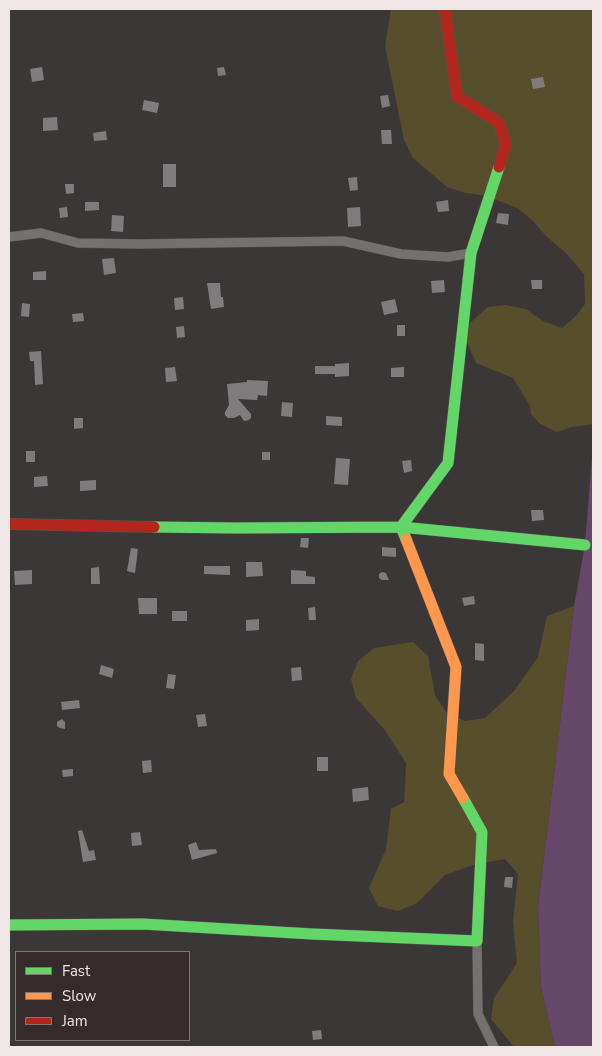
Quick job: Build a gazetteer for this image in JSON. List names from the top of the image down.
{
  "legend": ["Fast", "Slow", "Jam"]
}
